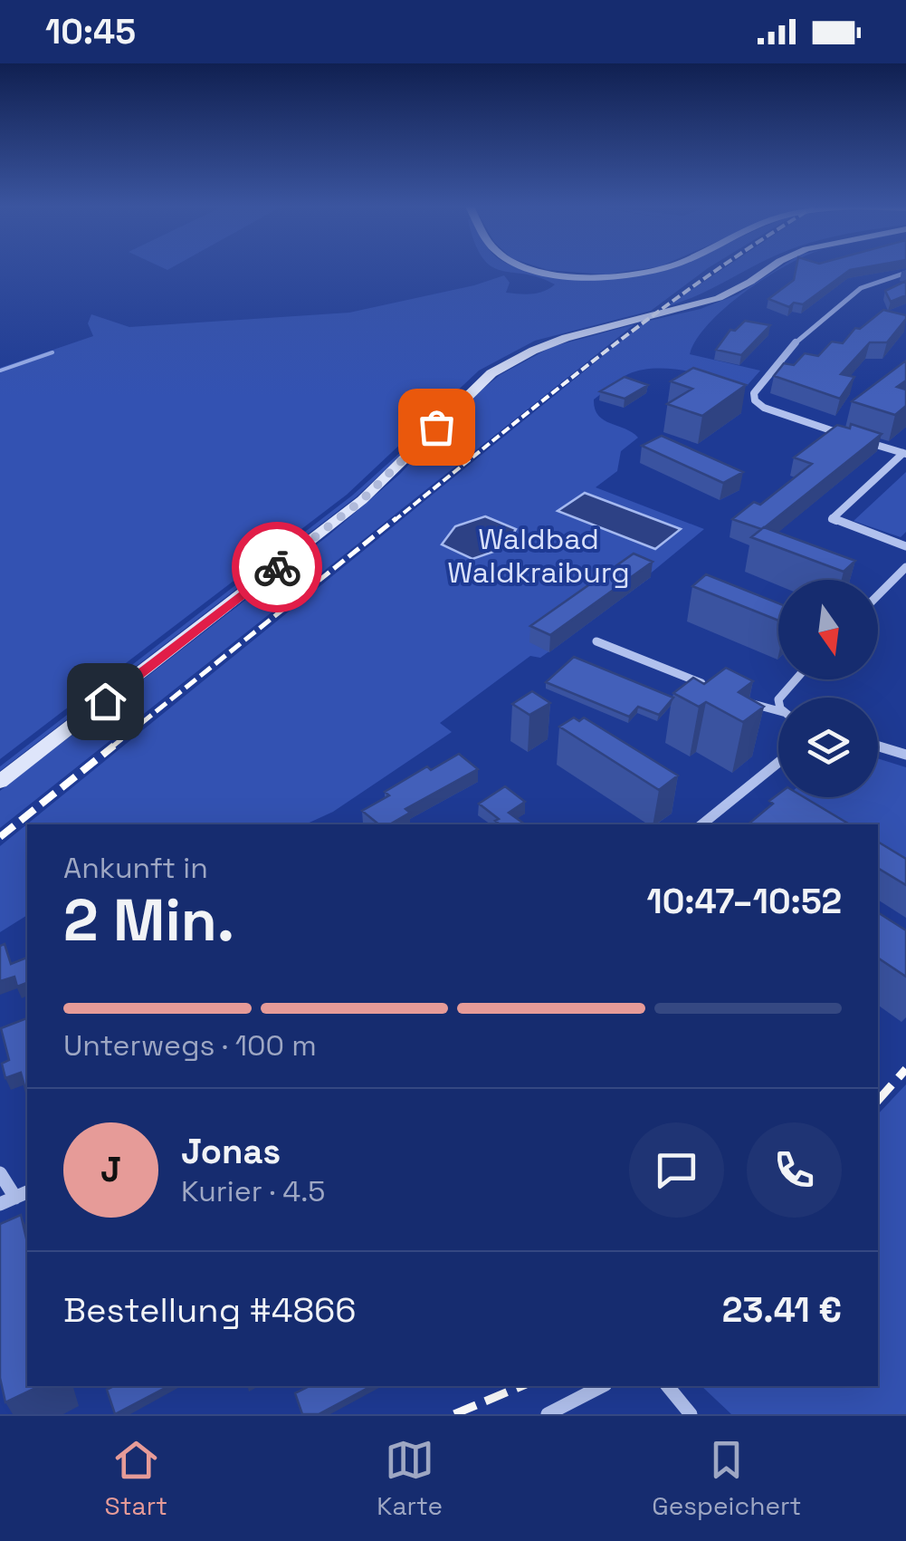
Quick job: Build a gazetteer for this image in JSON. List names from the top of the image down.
{
  "parks": ["Waldbad Waldkraiburg"],
  "north": "bottom",
  "page": {
    "status": "10:45",
    "heading": ["2 Min.", "Ankunft in", "10:47–10:52"],
    "panel": [
      "Jonas",
      "Kurier · 4.5",
      "Bestellung #4866",
      "23.41 €"
    ],
    "bar": "Unterwegs · 100 m",
    "round": "J",
    "tabs": ["Start", "Karte", "Gespeichert"]
  }
}
